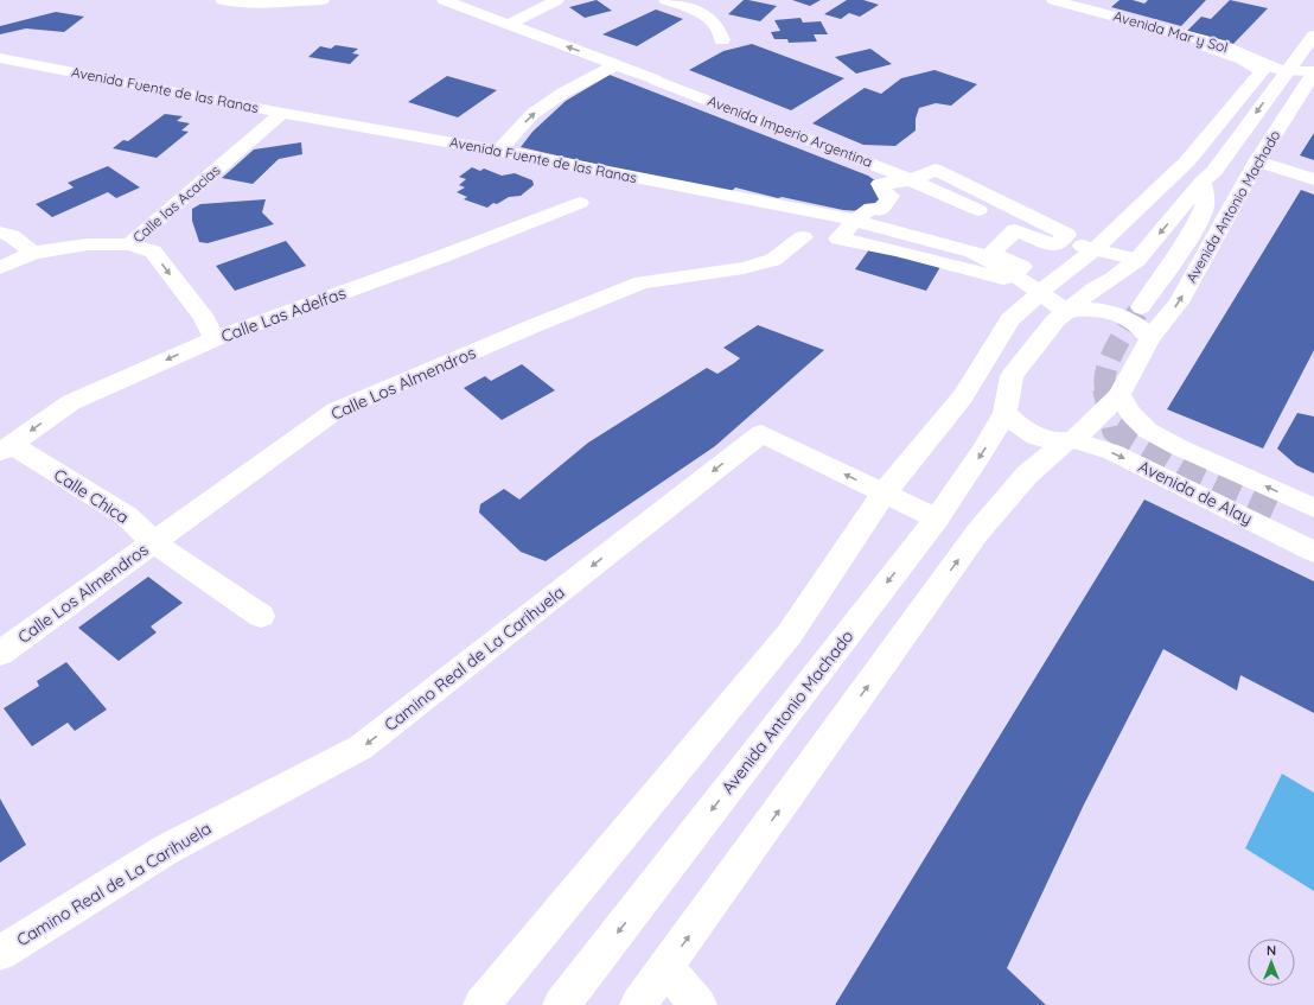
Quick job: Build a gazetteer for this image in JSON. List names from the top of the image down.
{
  "streets": {
    "street": [
      "Avenida Mar y Sol",
      "Avenida Fuente de las Ranas",
      "Avenida Imperio Argentina",
      "Calle las Acacias",
      "Avenida Antonio Machado",
      "Calle Las Adelfas",
      "Calle Los Almendros",
      "Avenida de Alay",
      "Calle Chica",
      "Camino Real de La Carihuela"
    ]
  },
  "crossings": [
    ["Avenida Mar y Sol", "Avenida Antonio Machado"],
    ["Avenida Fuente de las Ranas", "Calle las Acacias"],
    ["Avenida Antonio Machado", "Avenida de Alay"],
    ["Avenida Antonio Machado", "Camino Real de La Carihuela"],
    ["Calle Las Adelfas", "Calle Chica"],
    ["Calle Los Almendros", "Calle Chica"]
  ],
  "one_way": ["Calle Las Adelfas"],
  "north": "top"
}
